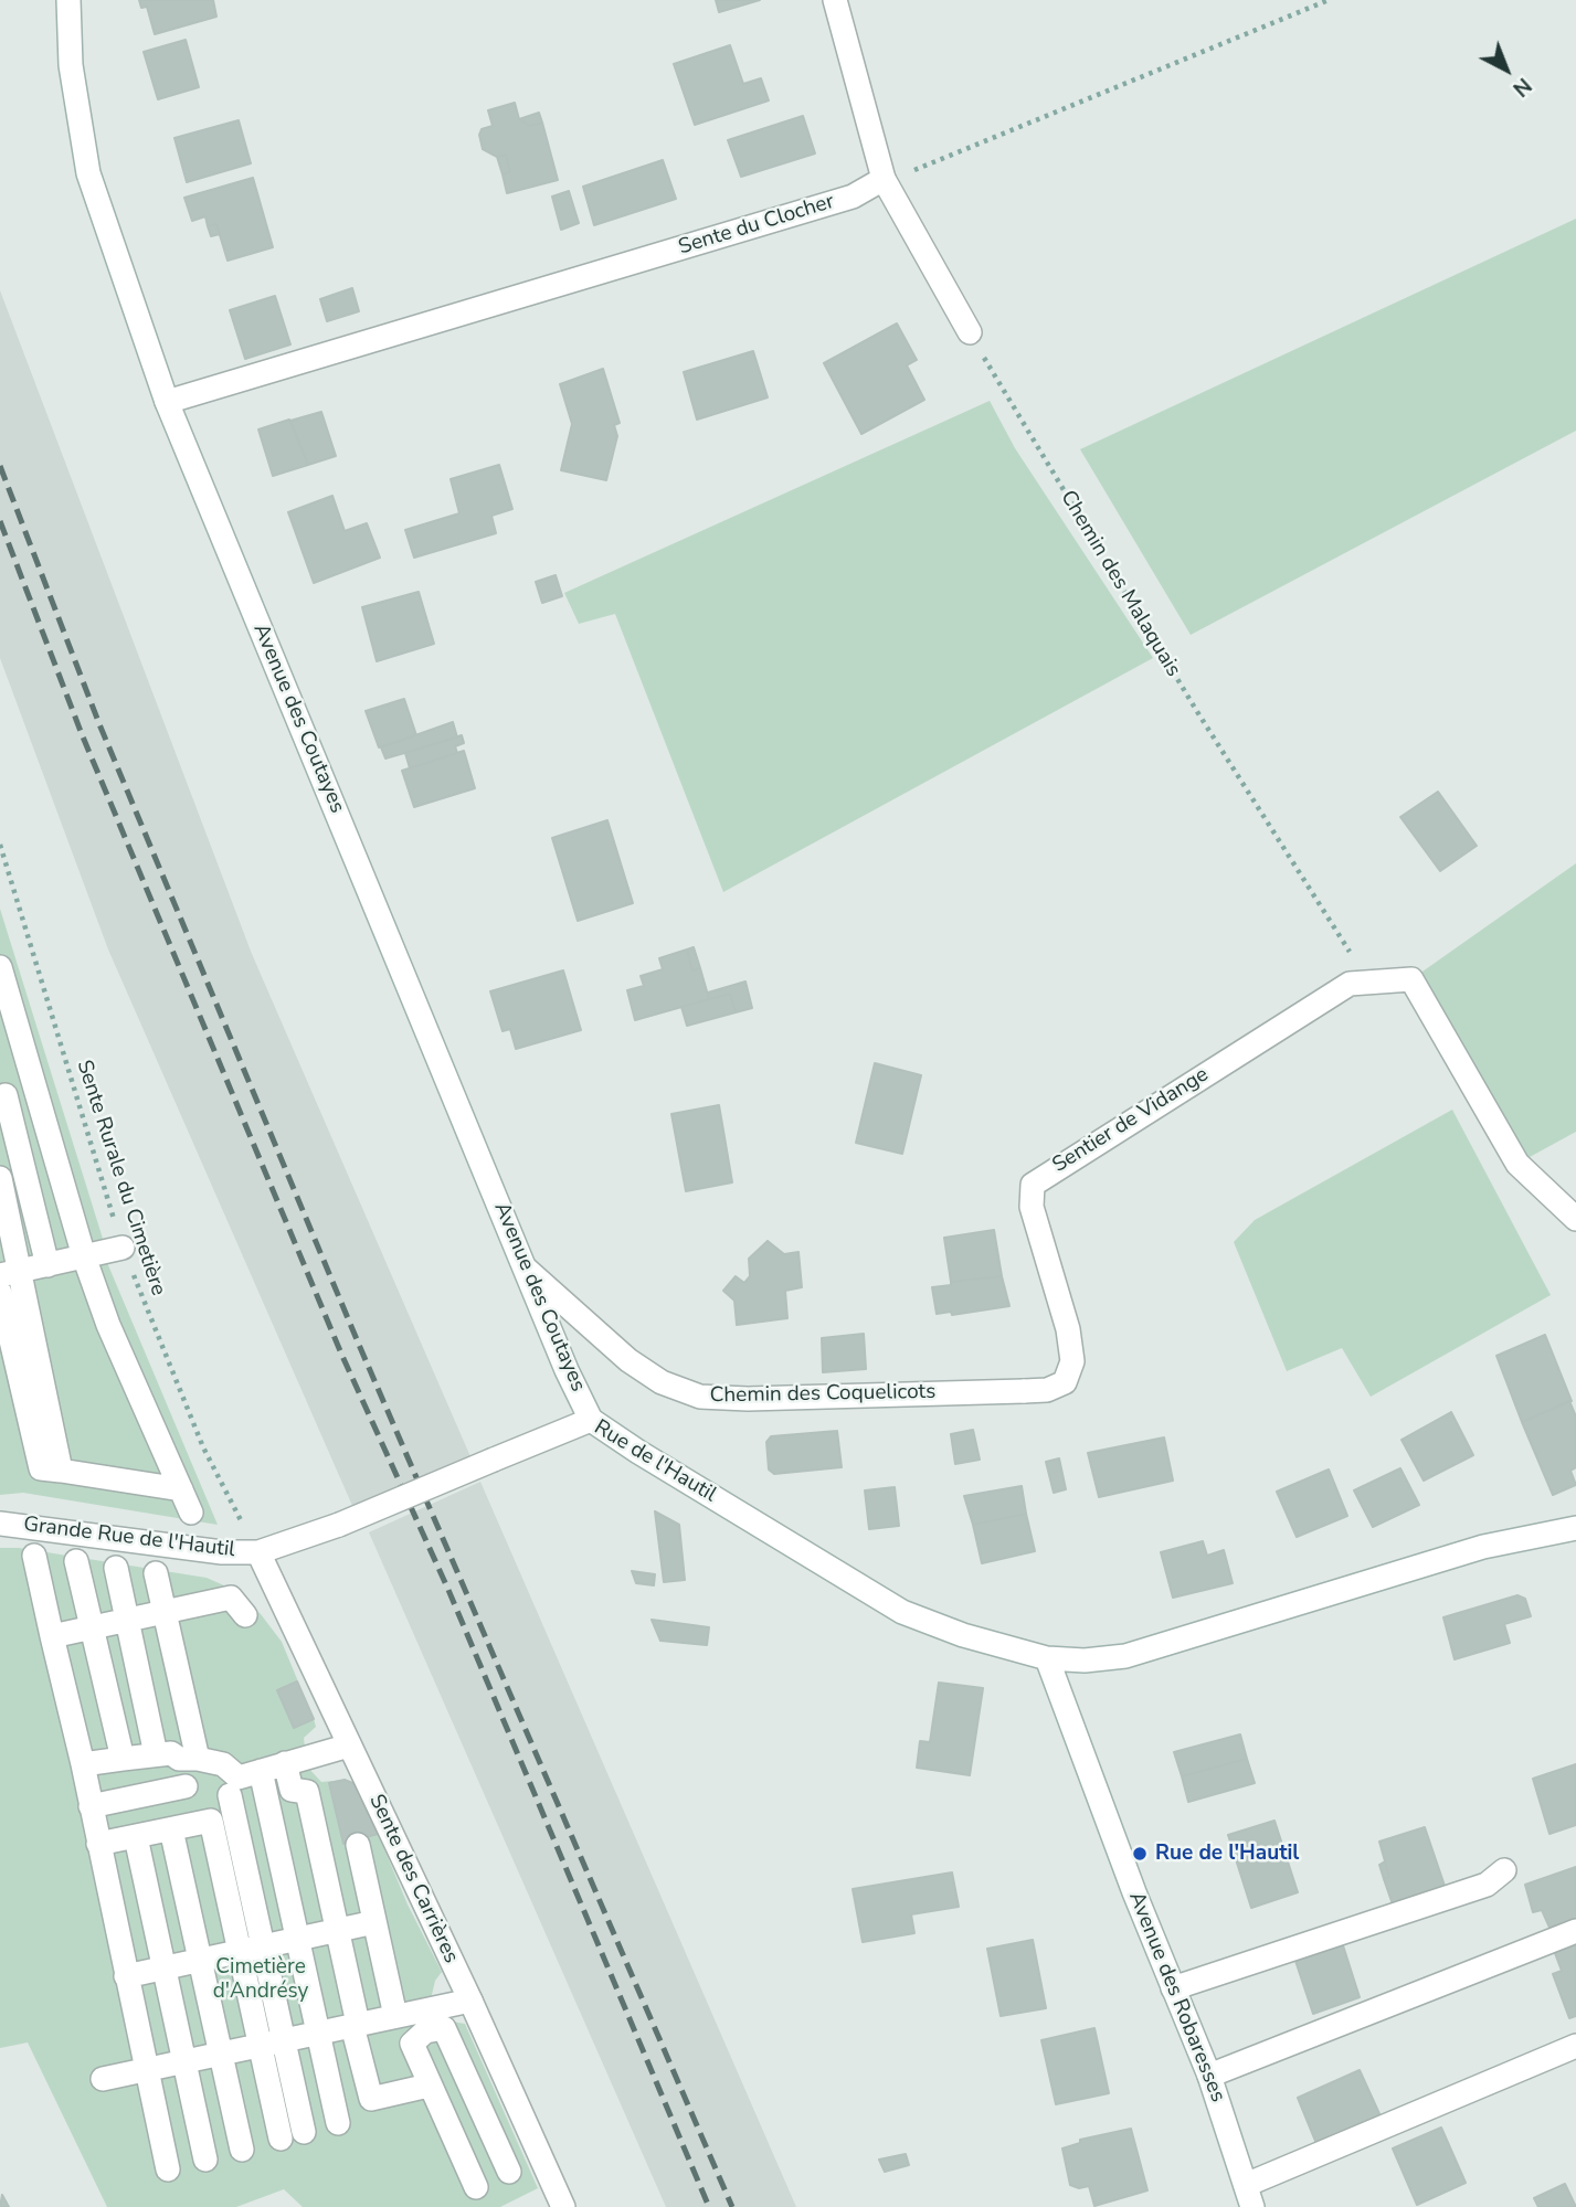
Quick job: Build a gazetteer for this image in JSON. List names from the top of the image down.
{
  "streets": {
    "street": [
      "Sente du Clocher",
      "Avenue des Coutayes",
      "Sentier de Vidange",
      "Chemin des Coquelicots",
      "Rue de l'Hautil",
      "Grande Rue de l'Hautil",
      "Sente des Carrières",
      "Avenue des Robaresses"
    ],
    "path": ["Chemin des Malaquais", "Sente Rurale du Cimetière"]
  },
  "crossings": [
    ["Sente du Clocher", "Avenue des Coutayes"],
    ["Chemin des Malaquais", "Sentier de Vidange"],
    ["Avenue des Coutayes", "Chemin des Coquelicots"],
    ["Avenue des Coutayes", "Rue de l'Hautil"],
    ["Sentier de Vidange", "Chemin des Coquelicots"],
    ["Sente Rurale du Cimetière", "Rue de l'Hautil"],
    ["Sente Rurale du Cimetière", "Grande Rue de l'Hautil"],
    ["Sente Rurale du Cimetière", "Sente des Carrières"],
    ["Rue de l'Hautil", "Grande Rue de l'Hautil"],
    ["Rue de l'Hautil", "Sente des Carrières"],
    ["Rue de l'Hautil", "Avenue des Robaresses"],
    ["Grande Rue de l'Hautil", "Sente des Carrières"]
  ],
  "parks": ["Cimetière d'Andrésy"],
  "places": ["Rue de l'Hautil"],
  "north": "bottom right"
}
